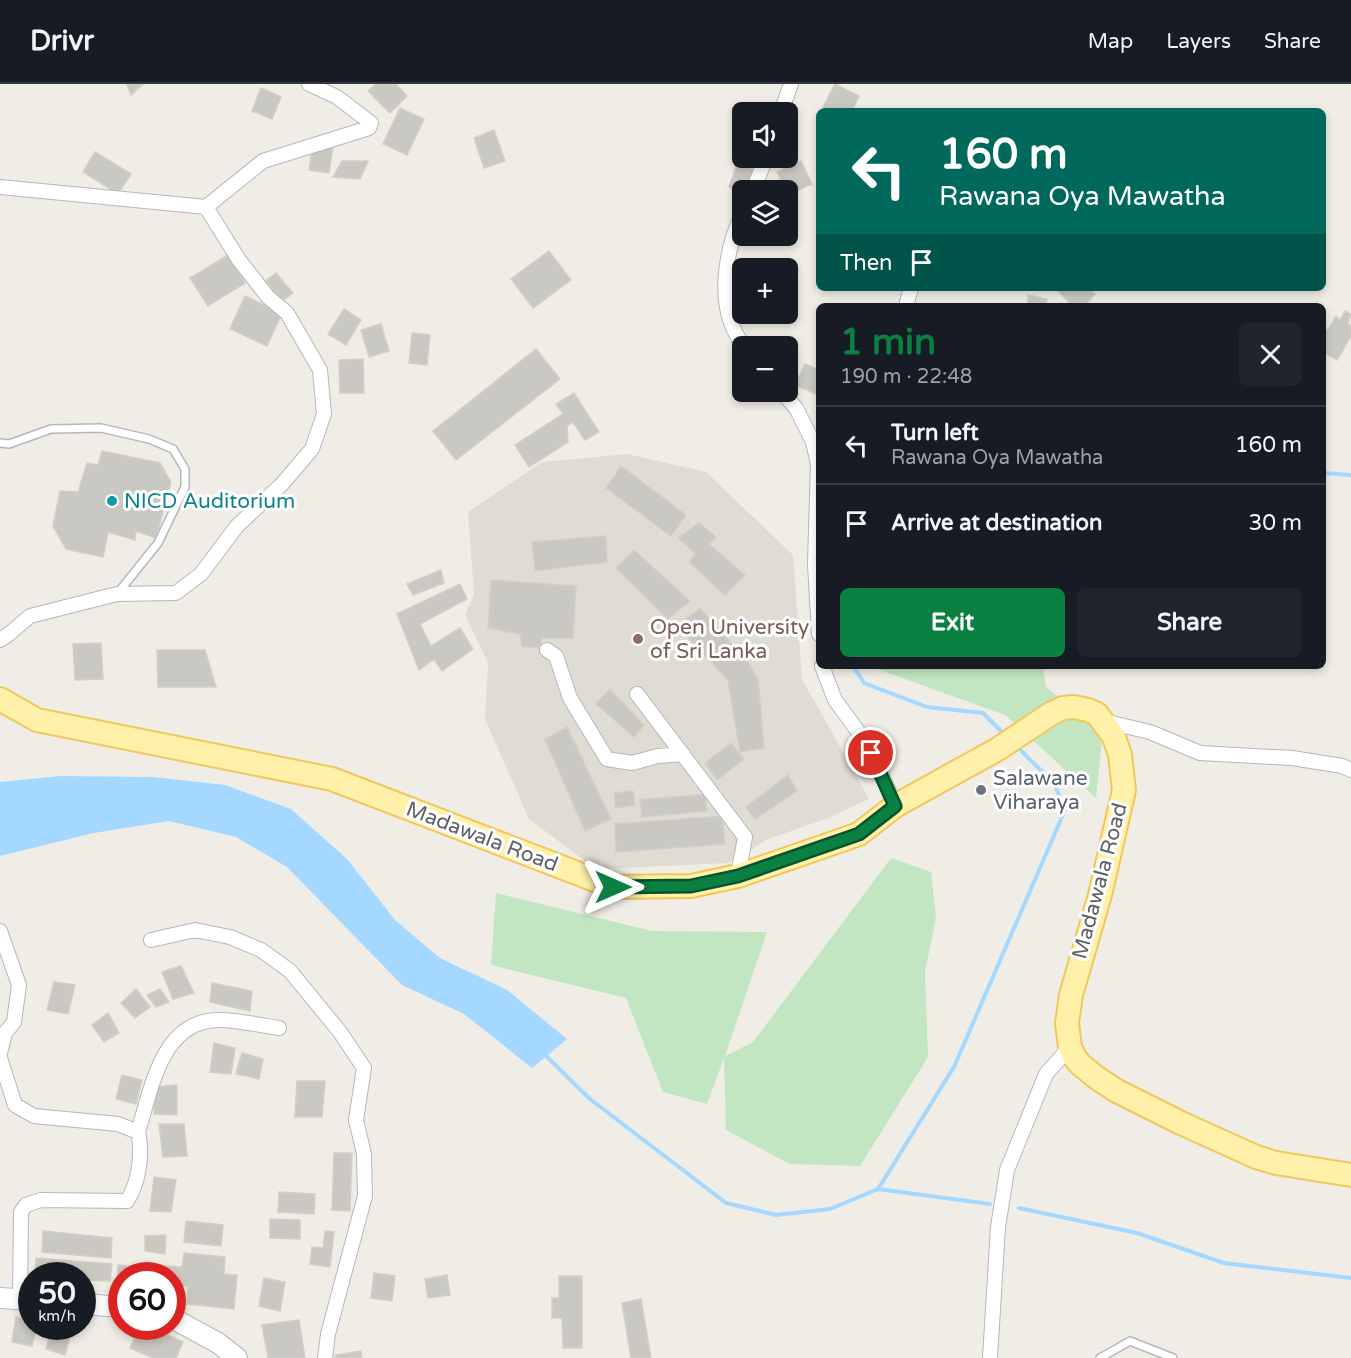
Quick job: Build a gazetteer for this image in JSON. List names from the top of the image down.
{
  "streets": {
    "main road": ["Madawala Road"]
  },
  "places": ["NICD Auditorium", "Open University of Sri Lanka", "Salawane Viharaya"],
  "page": {
    "header": "Drivr",
    "nav": ["Map", "Layers", "Share"],
    "map_buttons": ["+", "−"],
    "turn": ["160 m", "Rawana Oya Mawatha"],
    "then": "Then",
    "heading": ["1 min", "190 m · 22:48"],
    "list": [
      {
        "name": "Turn left",
        "note": "Rawana Oya Mawatha",
        "value": "160 m"
      },
      {
        "name": "Arrive at destination",
        "value": "30 m"
      }
    ],
    "buttons": ["Exit", "Share"],
    "speed": "50 km/h",
    "limit": "60"
  }
}
